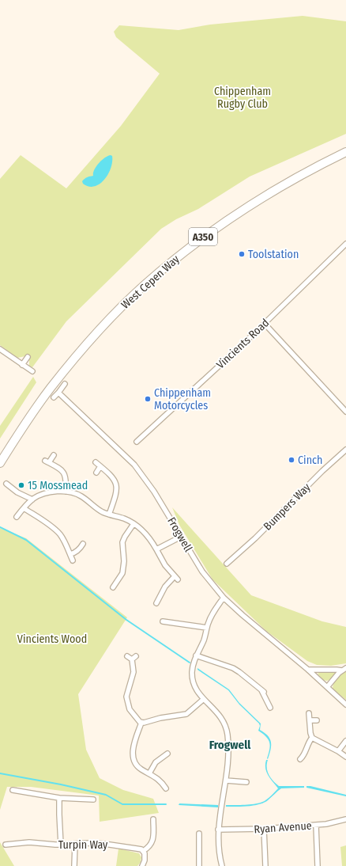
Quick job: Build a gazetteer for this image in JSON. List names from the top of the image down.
{
  "streets": {
    "highway": ["A350", "West Cepen Way"],
    "street": [
      "Vincients Road",
      "Bumpers Way",
      "Frogwell",
      "Ryan Avenue",
      "Turpin Way"
    ]
  },
  "districts": ["Frogwell"],
  "parks": ["Chippenham Rugby Club", "Vincients Wood"],
  "places": [
    "Toolstation",
    "Chippenham Motorcycles",
    "Cinch",
    "15 Mossmead"
  ]
}
